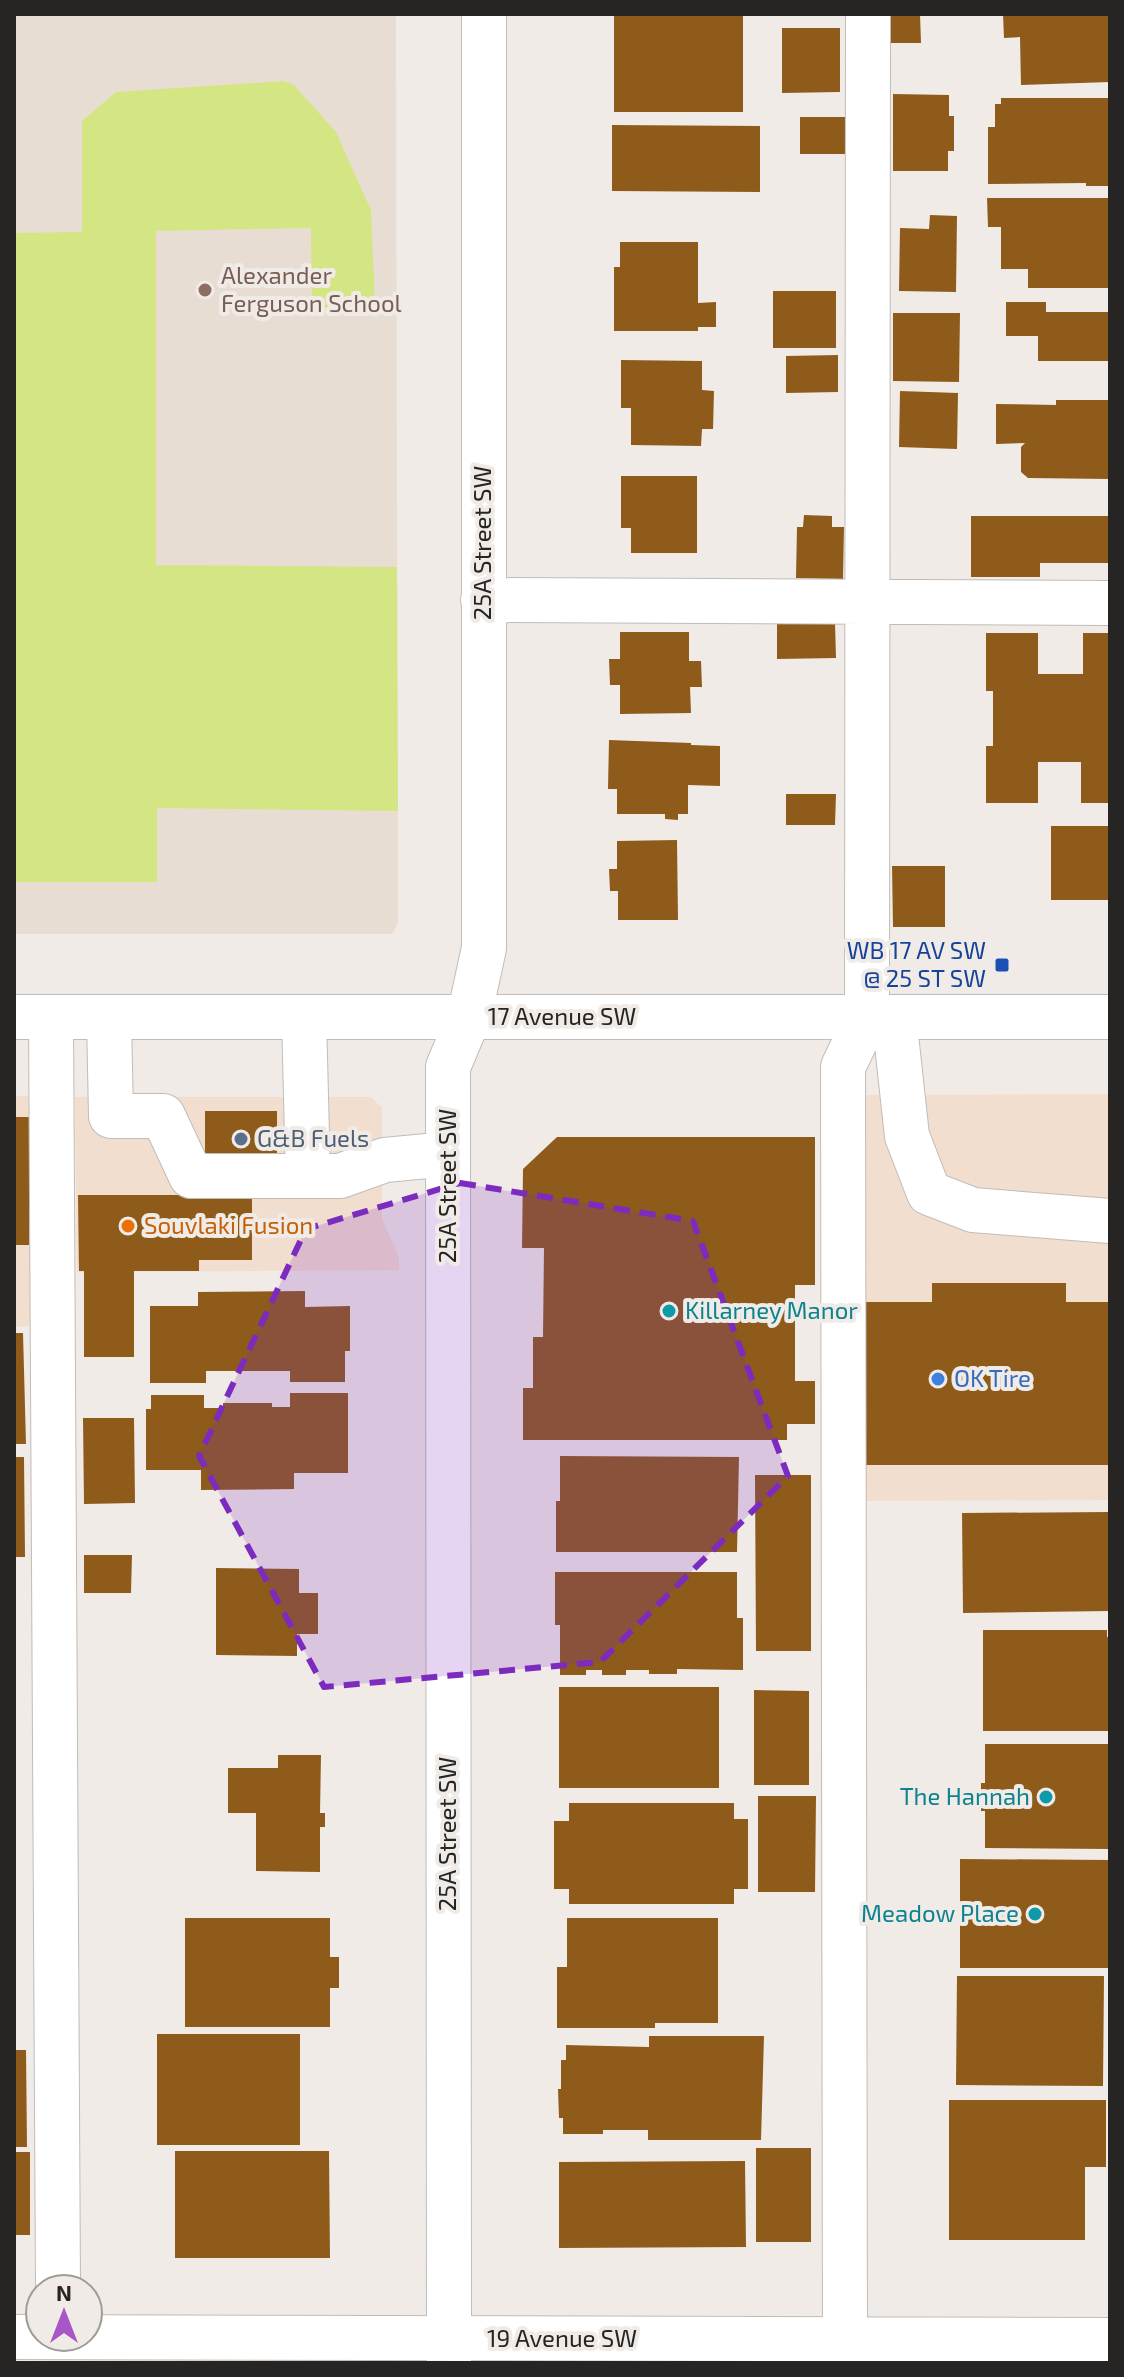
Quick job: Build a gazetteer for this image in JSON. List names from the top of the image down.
{
  "streets": {
    "street": ["25A Street SW", "17 Avenue SW", "19 Avenue SW"]
  },
  "crossings": [
    ["25A Street SW", "17 Avenue SW"],
    ["25A Street SW", "19 Avenue SW"]
  ],
  "places": {
    "other": [
      "Alexander Ferguson School",
      "G&B Fuels",
      "Souvlaki Fusion",
      "Killarney Manor",
      "OK Tire",
      "The Hannah",
      "Meadow Place"
    ],
    "transit": ["WB 17 AV SW @ 25 ST SW"]
  },
  "north": "top"
}
